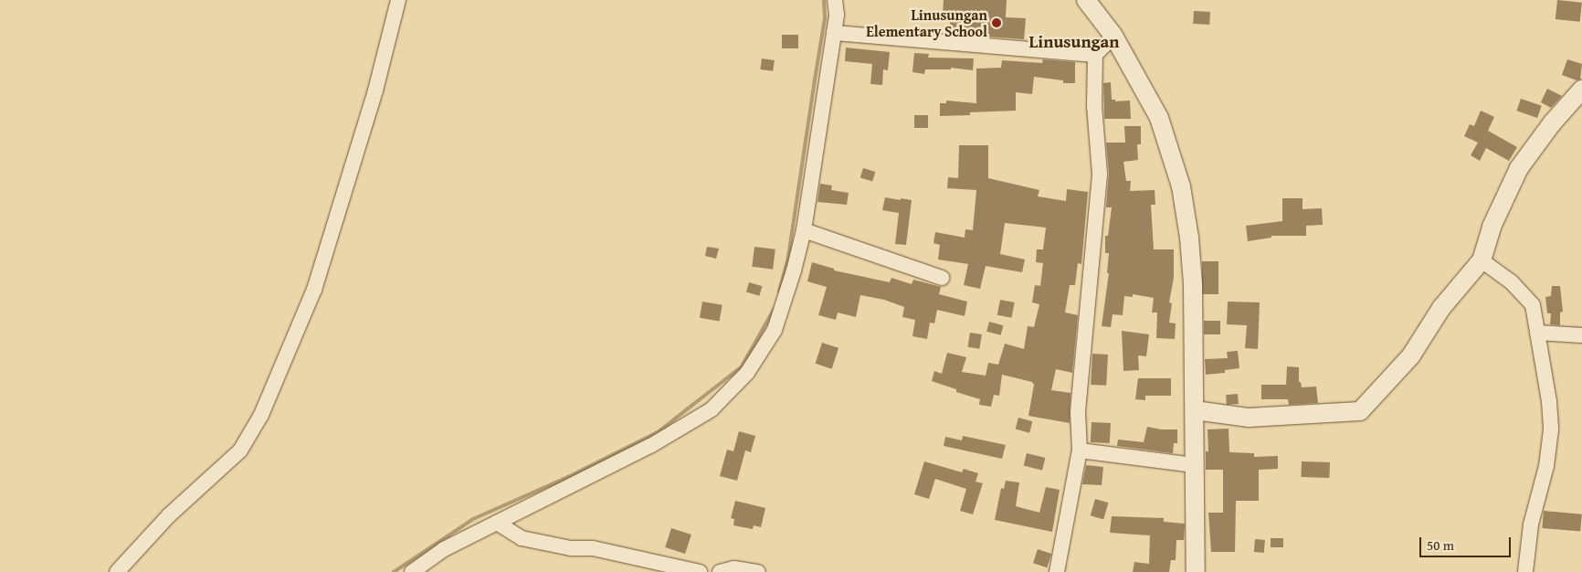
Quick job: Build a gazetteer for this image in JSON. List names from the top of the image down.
{
  "districts": ["Linusungan"],
  "places": ["Linusungan Elementary School"],
  "scale_bar": "50 m"
}
